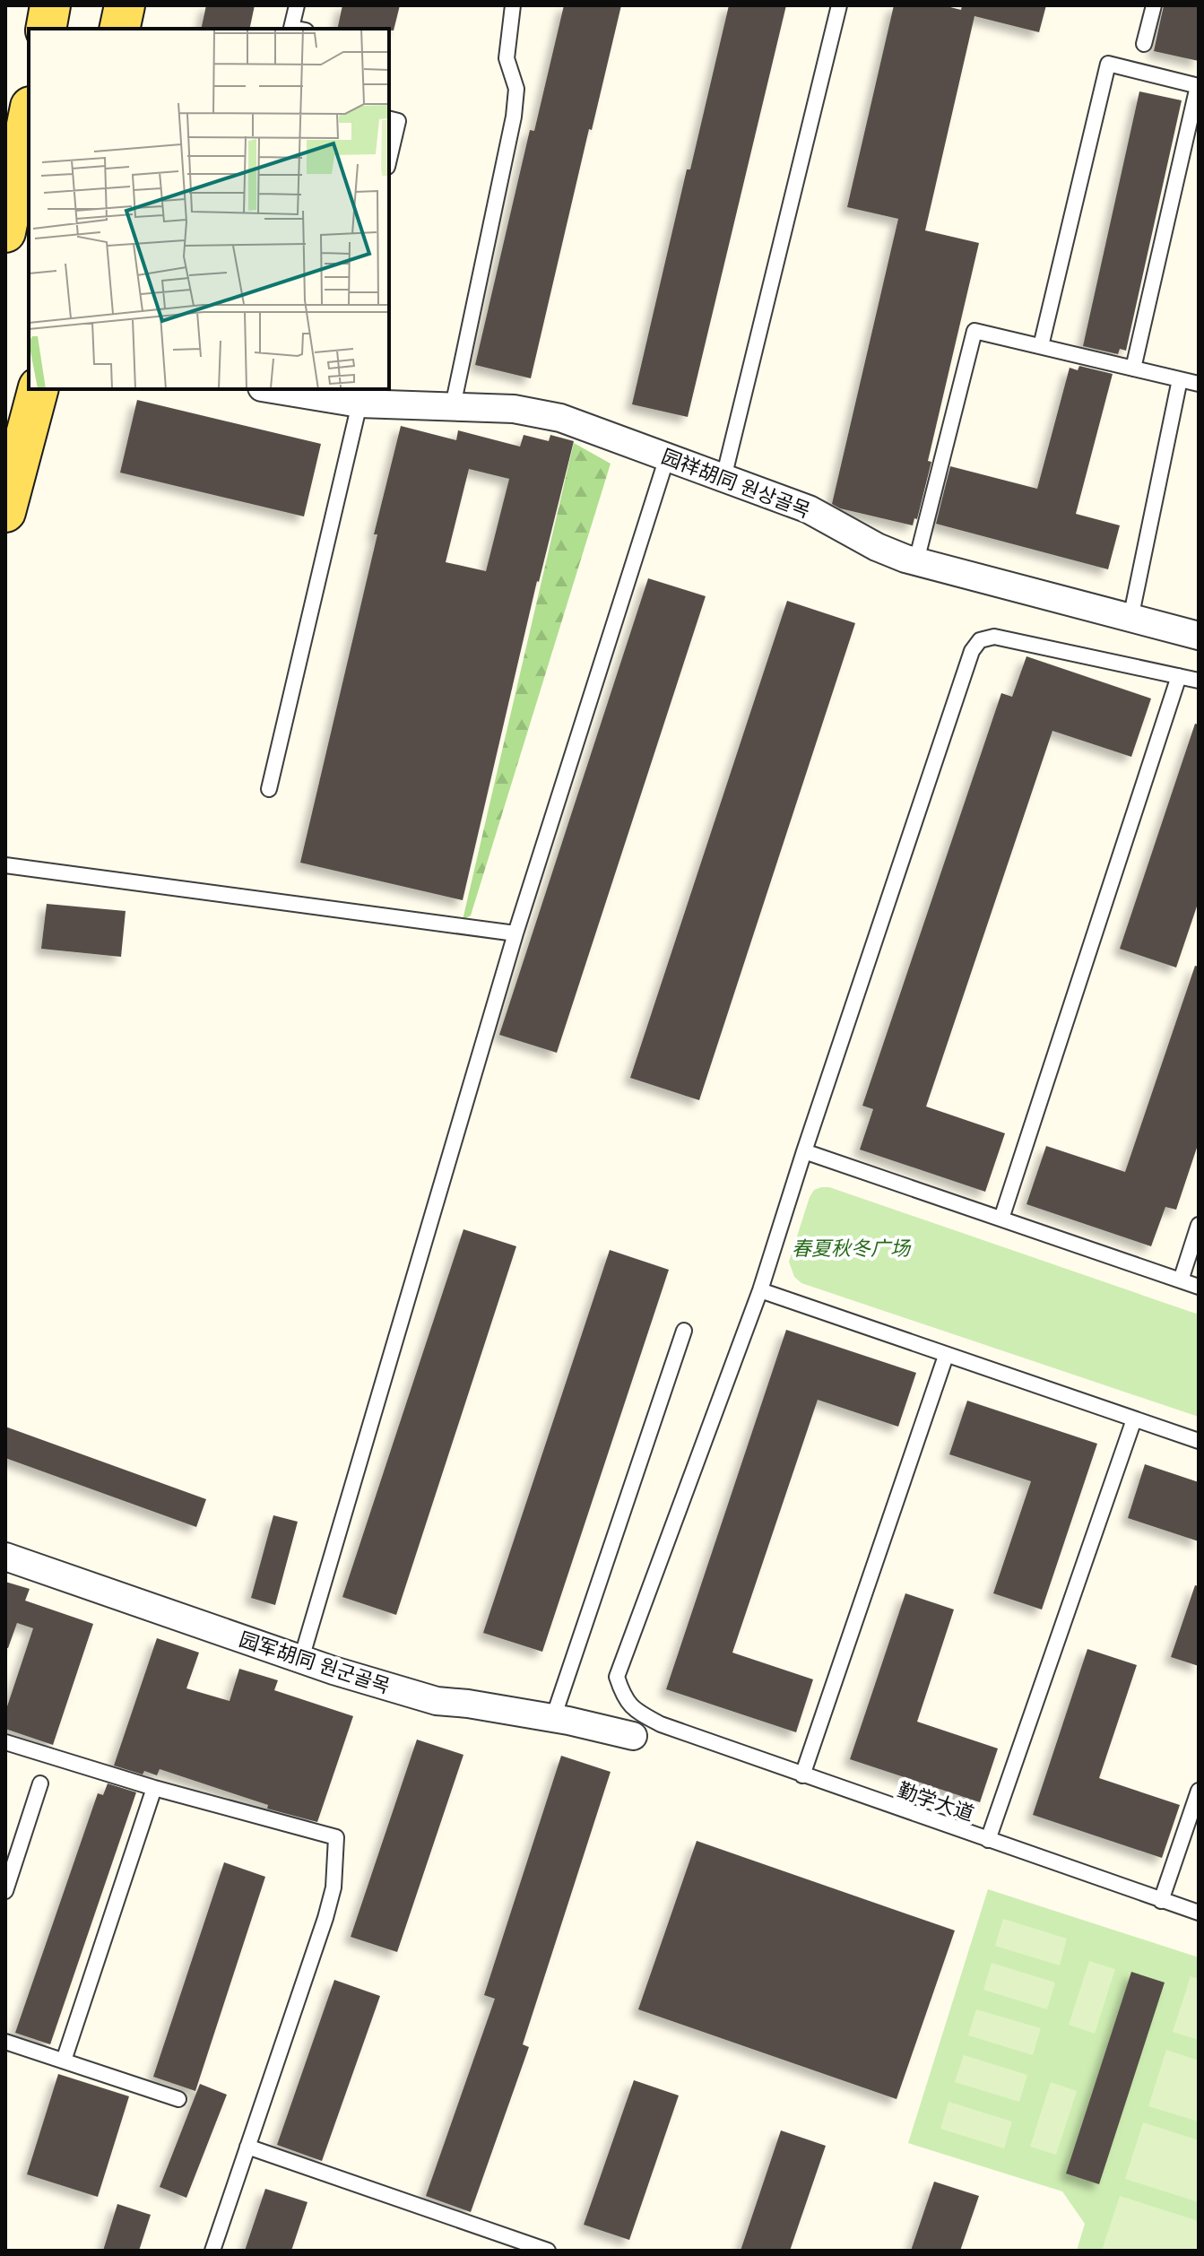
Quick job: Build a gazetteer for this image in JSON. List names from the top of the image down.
{
  "streets": {
    "street": ["园祥胡同 원상골목", "园军胡同 원군골목"],
    "lane": ["勤学大道"]
  },
  "parks": ["春夏秋冬广场"]
}
